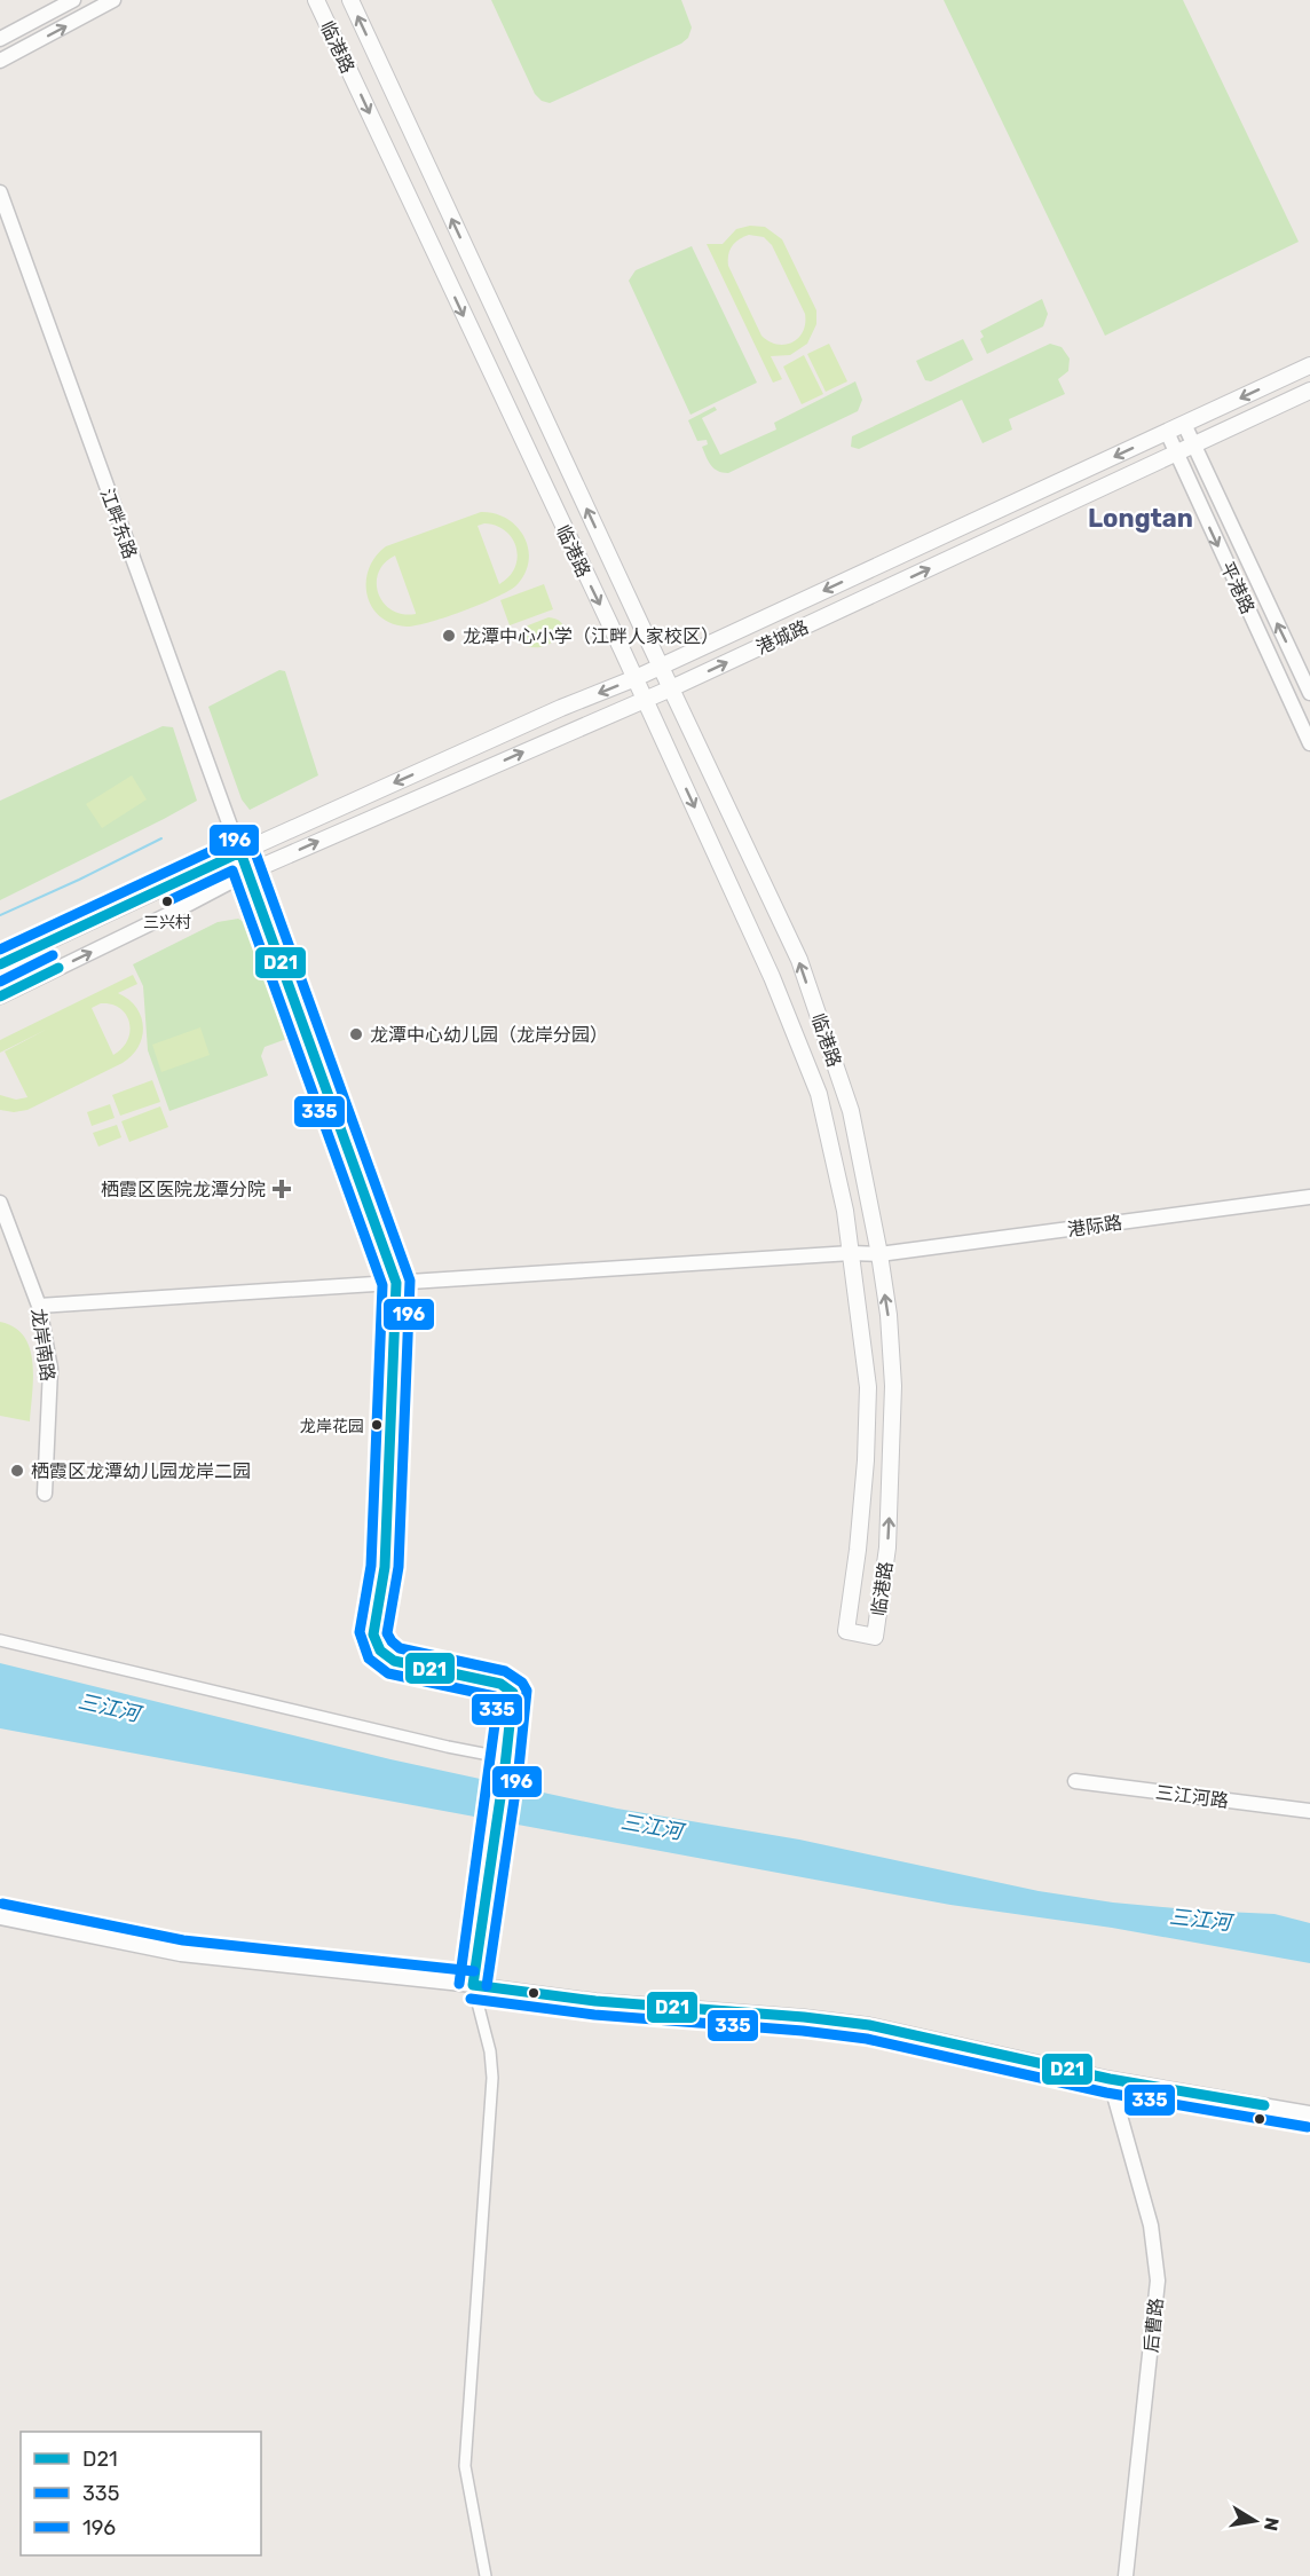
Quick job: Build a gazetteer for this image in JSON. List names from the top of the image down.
{
  "streets": {
    "main road": ["临港路", "港城路"],
    "street": [
      "江畔东路",
      "平港路",
      "港际路",
      "龙岸南路",
      "三江河路",
      "后曹路"
    ]
  },
  "crossings": [
    ["临港路", "港城路"],
    ["临港路", "港际路"],
    ["江畔东路", "港城路"],
    ["江畔东路", "港际路"],
    ["平港路", "港城路"],
    ["港际路", "龙岸南路"]
  ],
  "districts": ["Longtan"],
  "water": ["三江河"],
  "places": {
    "other": [
      "龙潭中心小学（江畔人家校区）",
      "三兴村",
      "龙潭中心幼儿园（龙岸分园）",
      "龙岸花园",
      "栖霞区龙潭幼儿园龙岸二园"
    ],
    "health": ["栖霞区医院龙潭分院"]
  },
  "lines": ["transit line 196", "transit line D21", "transit line 335"],
  "legend": ["D21", "335", "196"],
  "north": "right"
}
